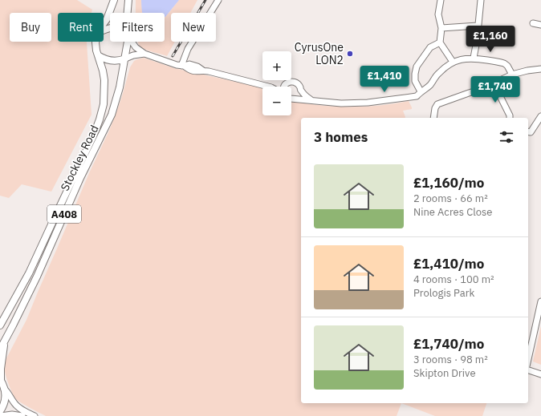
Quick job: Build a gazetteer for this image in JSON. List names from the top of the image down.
{
  "streets": {
    "main road": ["Stockley Road", "A408"]
  },
  "crossings": [
    ["Stockley Road", "A408"]
  ],
  "places": ["CyrusOne LON2"],
  "page": {
    "chip": [
      "Buy",
      "Rent",
      "Filters",
      "New"
    ],
    "price": ["£1,160", "£1,410", "£1,740"],
    "map_buttons": ["+", "−"],
    "heading": "3 homes",
    "list": [
      {
        "name": "£1,160/mo",
        "note": "2 rooms · 66 m² · Nine Acres Close"
      },
      {
        "name": "£1,410/mo",
        "note": "4 rooms · 100 m² · Prologis Park"
      },
      {
        "name": "£1,740/mo",
        "note": "3 rooms · 98 m² · Skipton Drive"
      }
    ]
  }
}
